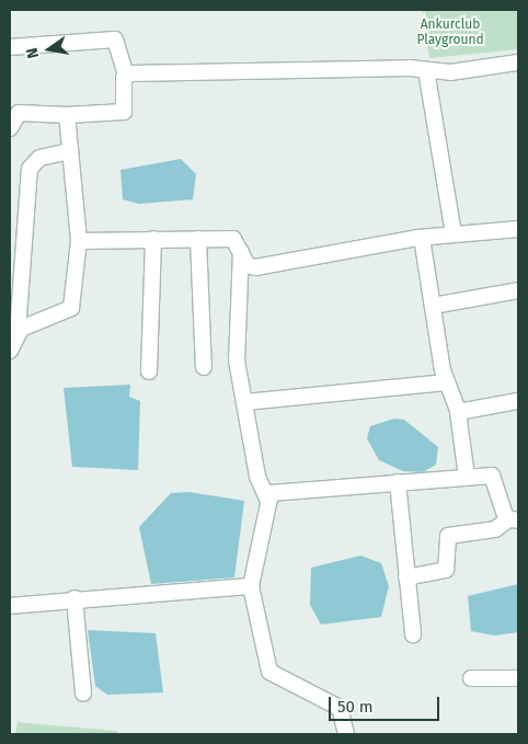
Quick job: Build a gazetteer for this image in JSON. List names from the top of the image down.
{
  "parks": ["Ankurclub Playground"],
  "scale_bar": "50 m",
  "north": "left"
}
